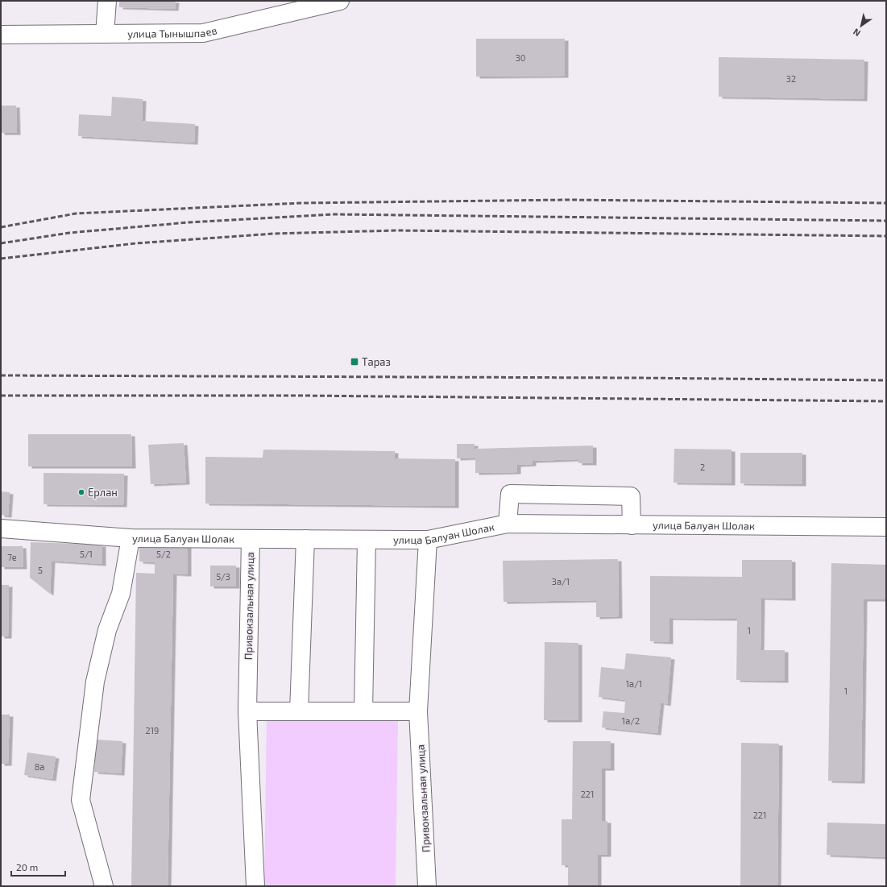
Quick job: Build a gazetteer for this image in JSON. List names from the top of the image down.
{
  "streets": {
    "street": ["улица Тынышпаев", "улица Балуан Шолак", "Привокзальная улица"]
  },
  "crossings": [
    ["улица Балуан Шолак", "Привокзальная улица"]
  ],
  "places": {
    "transit": ["Тараз"],
    "other": ["Ерлан"]
  },
  "house_numbers": [
    "30",
    "32",
    "2",
    "5/1",
    "5/2",
    "7е",
    "5",
    "5/3",
    "3а/1",
    "1",
    "1а/1",
    "1",
    "1а/2",
    "219",
    "8а",
    "221",
    "221"
  ],
  "scale_bar": "20 m",
  "north": "bottom left"
}
